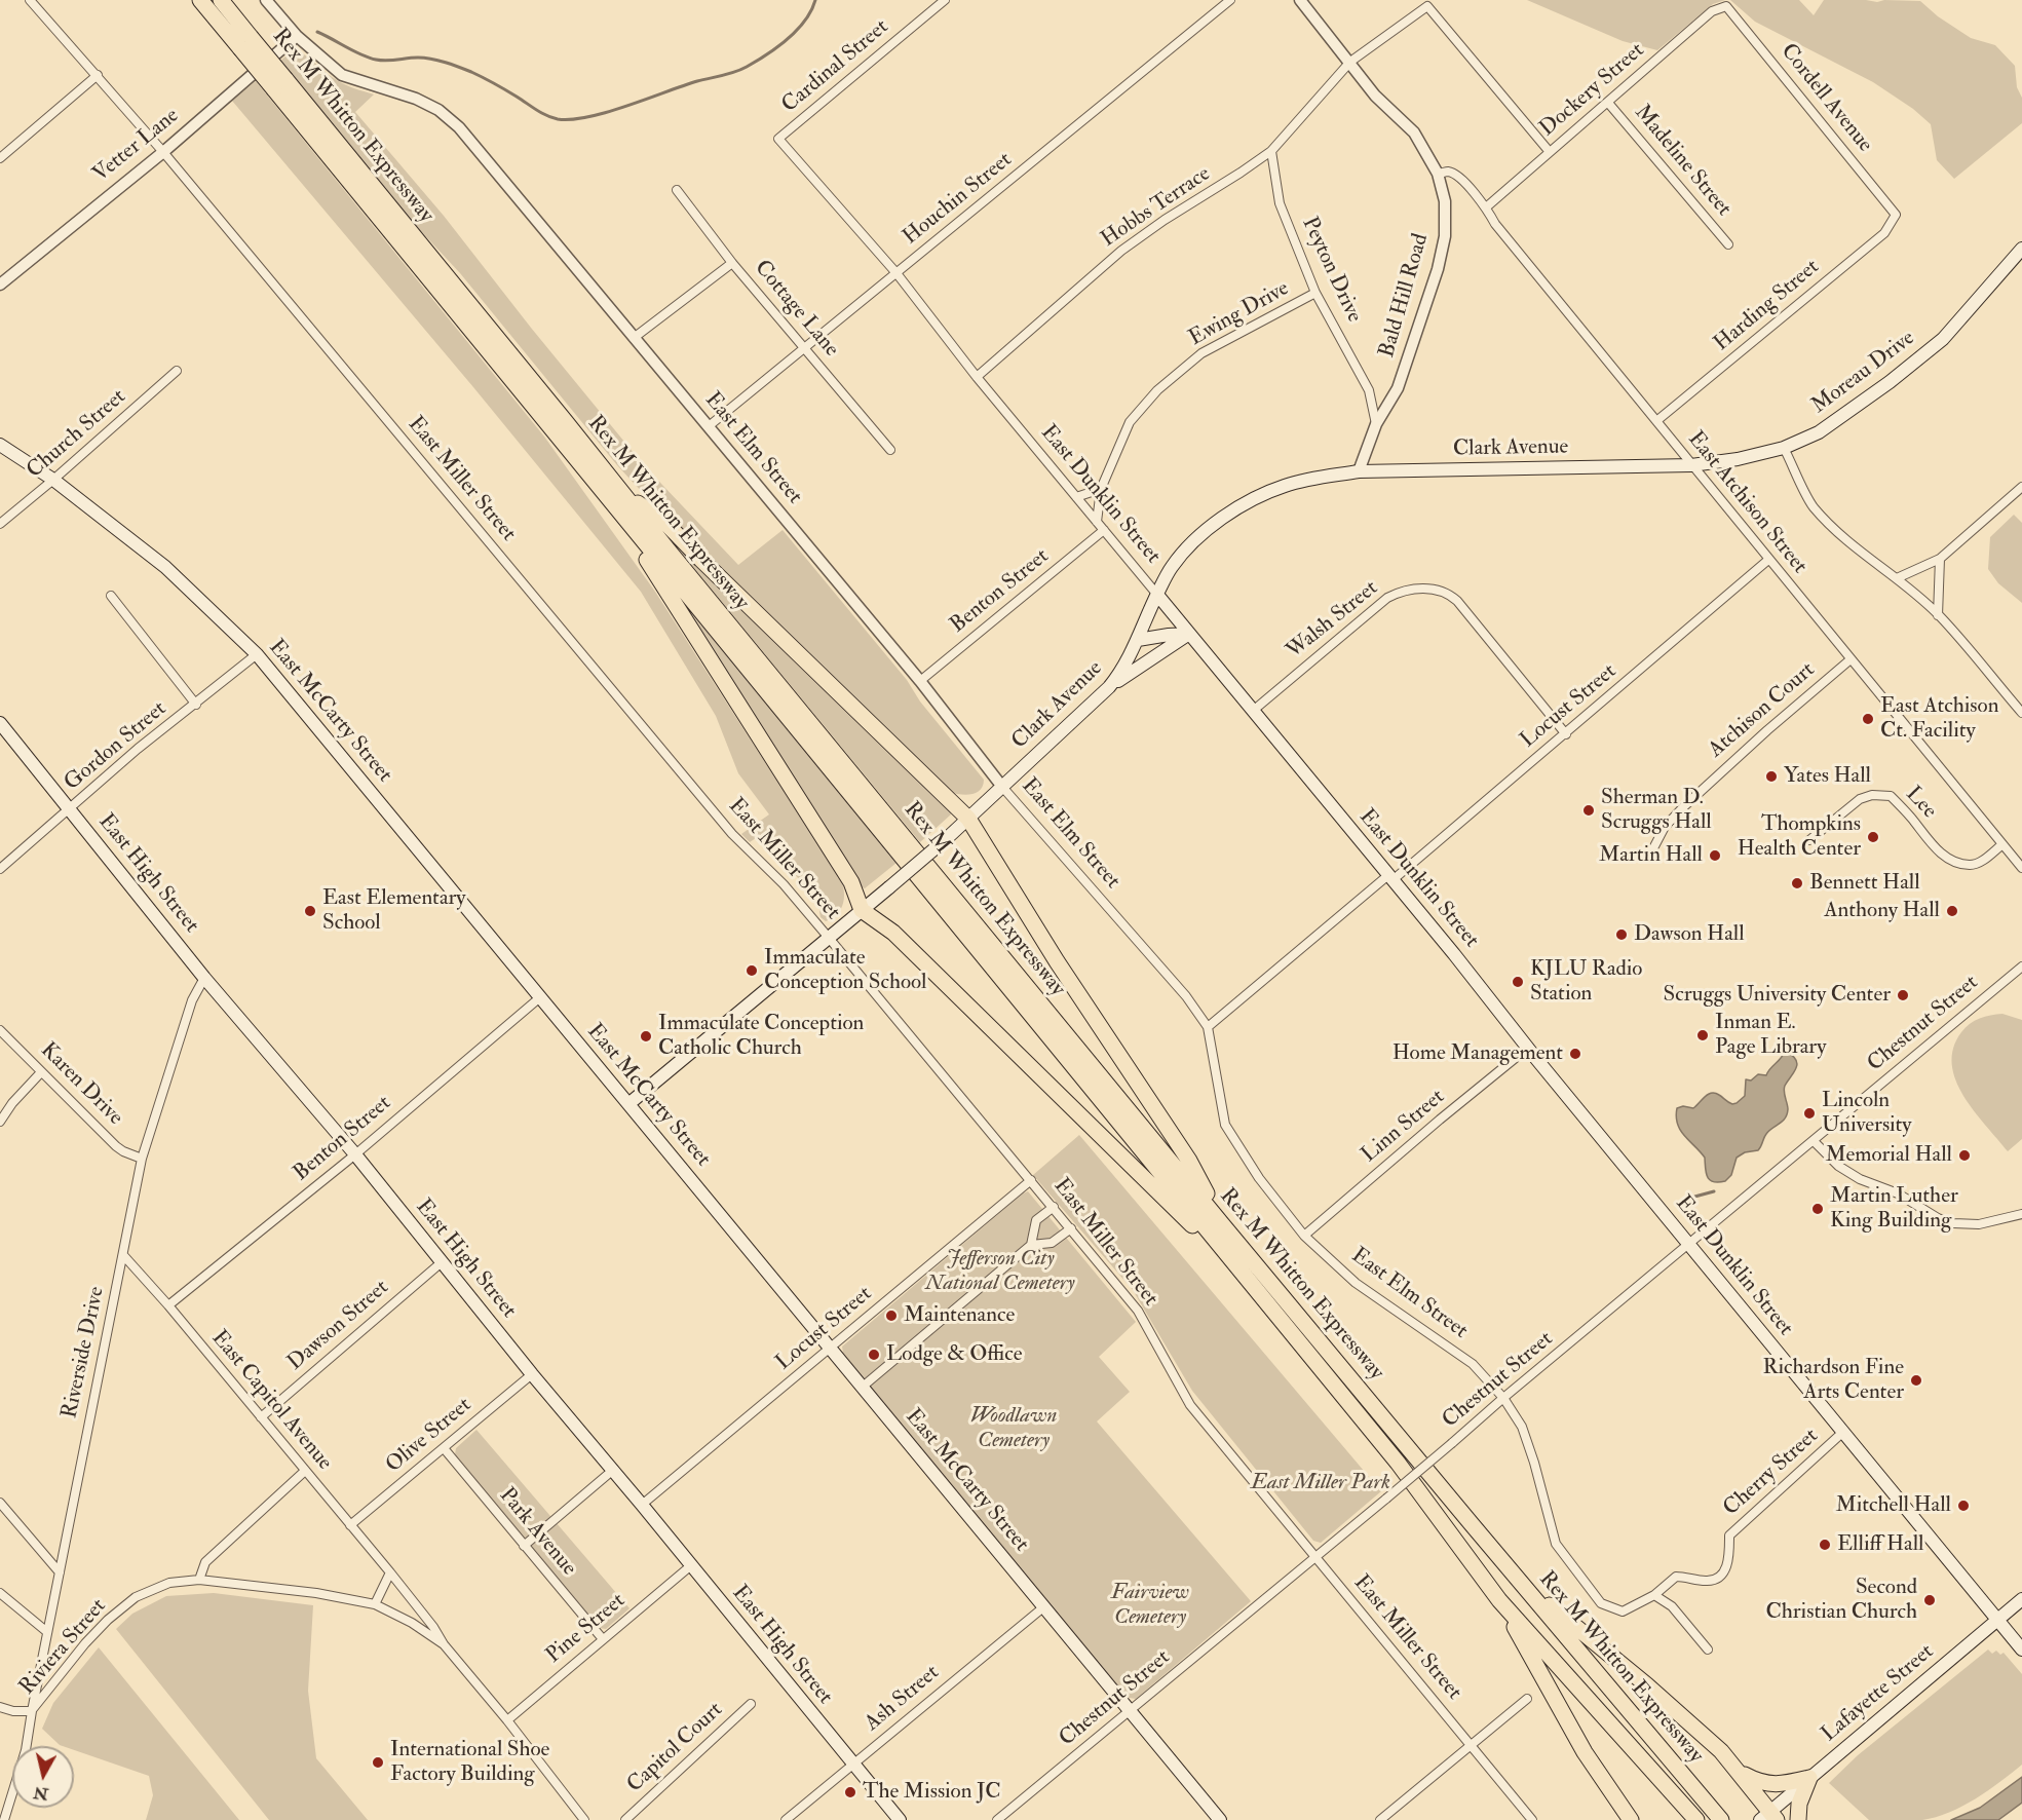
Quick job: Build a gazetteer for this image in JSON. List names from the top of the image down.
{
  "streets": {
    "highway": ["Rex M Whitton Expressway"],
    "main road": [
      "Moreau Drive",
      "Clark Avenue",
      "East Dunklin Street",
      "East McCarty Street",
      "East High Street",
      "Lafayette Street"
    ],
    "street": [
      "Cardinal Street",
      "Dockery Street",
      "Cordell Avenue",
      "Vetter Lane",
      "Madeline Street",
      "Houchin Street",
      "Hobbs Terrace",
      "Peyton Drive",
      "Bald Hill Road",
      "Harding Street",
      "Cottage Lane",
      "Ewing Drive",
      "Church Street",
      "East Elm Street",
      "East Miller Street",
      "East Atchison Street",
      "Benton Street",
      "Walsh Street",
      "Locust Street",
      "Atchison Court",
      "Gordon Street",
      "Lee",
      "Chestnut Street",
      "Karen Drive",
      "Linn Street",
      "Dawson Street",
      "Riverside Drive",
      "East Capitol Avenue",
      "Olive Street",
      "Cherry Street",
      "Park Avenue",
      "Pine Street",
      "Riviera Street",
      "Ash Street",
      "Capitol Court"
    ]
  },
  "crossings": [
    ["Cardinal Street", "East Dunklin Street"],
    ["Dockery Street", "Cordell Avenue"],
    ["Dockery Street", "Madeline Street"],
    ["Dockery Street", "Hobbs Terrace"],
    ["Dockery Street", "East Atchison Street"],
    ["Cordell Avenue", "Harding Street"],
    ["Vetter Lane", "East Elm Street"],
    ["Vetter Lane", "East Miller Street"],
    ["Houchin Street", "Cottage Lane"],
    ["Houchin Street", "East Elm Street"],
    ["Houchin Street", "East Dunklin Street"],
    ["Hobbs Terrace", "Peyton Drive"],
    ["Hobbs Terrace", "Bald Hill Road"],
    ["Hobbs Terrace", "East Dunklin Street"],
    ["Peyton Drive", "Bald Hill Road"],
    ["Peyton Drive", "Ewing Drive"],
    ["Bald Hill Road", "East Atchison Street"],
    ["Harding Street", "East Atchison Street"],
    ["Ewing Drive", "East Dunklin Street"],
    ["Moreau Drive", "Clark Avenue"],
    ["Moreau Drive", "East Atchison Street"],
    ["Church Street", "East McCarty Street"],
    ["East Elm Street", "Clark Avenue"],
    ["East Elm Street", "Benton Street"],
    ["East Elm Street", "Locust Street"],
    ["East Elm Street", "Chestnut Street"],
    ["East Elm Street", "Linn Street"],
    ["East Elm Street", "Cherry Street"],
    ["Clark Avenue", "East Miller Street"],
    ["Clark Avenue", "East Dunklin Street"],
    ["Clark Avenue", "East Atchison Street"],
    ["Clark Avenue", "East McCarty Street"],
    ["East Miller Street", "Locust Street"],
    ["East Miller Street", "Chestnut Street"],
    ["East Dunklin Street", "Benton Street"],
    ["East Dunklin Street", "Walsh Street"],
    ["East Dunklin Street", "Locust Street"],
    ["East Dunklin Street", "Chestnut Street"],
    ["East Dunklin Street", "Linn Street"],
    ["East Dunklin Street", "Cherry Street"],
    ["East Dunklin Street", "Lafayette Street"],
    ["East Atchison Street", "Locust Street"],
    ["East Atchison Street", "Atchison Court"],
    ["East Atchison Street", "Lee"],
    ["Benton Street", "East McCarty Street"],
    ["Benton Street", "East High Street"],
    ["Benton Street", "East Capitol Avenue"],
    ["Walsh Street", "Locust Street"],
    ["Locust Street", "East McCarty Street"],
    ["Locust Street", "East High Street"],
    ["East McCarty Street", "Gordon Street"],
    ["East McCarty Street", "Chestnut Street"],
    ["East McCarty Street", "Ash Street"],
    ["Gordon Street", "East High Street"],
    ["East High Street", "Dawson Street"],
    ["East High Street", "Riverside Drive"],
    ["East High Street", "Olive Street"],
    ["East High Street", "Pine Street"],
    ["East High Street", "Ash Street"],
    ["Karen Drive", "Riverside Drive"],
    ["Dawson Street", "East Capitol Avenue"],
    ["Riverside Drive", "East Capitol Avenue"],
    ["Riverside Drive", "Riviera Street"],
    ["East Capitol Avenue", "Olive Street"],
    ["East Capitol Avenue", "Pine Street"],
    ["East Capitol Avenue", "Riviera Street"],
    ["Olive Street", "Park Avenue"],
    ["Park Avenue", "Pine Street"]
  ],
  "parks": [
    "Jefferson City National Cemetery",
    "Woodlawn Cemetery",
    "East Miller Park",
    "Fairview Cemetery"
  ],
  "places": [
    "East Atchison Ct. Facility",
    "Yates Hall",
    "Sherman D. Scruggs Hall",
    "Thompkins Health Center",
    "Martin Hall",
    "Bennett Hall",
    "East Elementary School",
    "Anthony Hall",
    "Dawson Hall",
    "Immaculate Conception School",
    "KJLU Radio Station",
    "Scruggs University Center",
    "Inman E. Page Library",
    "Immaculate Conception Catholic Church",
    "Home Management",
    "Lincoln University",
    "Memorial Hall",
    "Martin Luther King Building",
    "Maintenance",
    "Lodge & Office",
    "Richardson Fine Arts Center",
    "Mitchell Hall",
    "Elliff Hall",
    "Second Christian Church",
    "International Shoe Factory Building",
    "The Mission JC"
  ],
  "north": "bottom"
}
